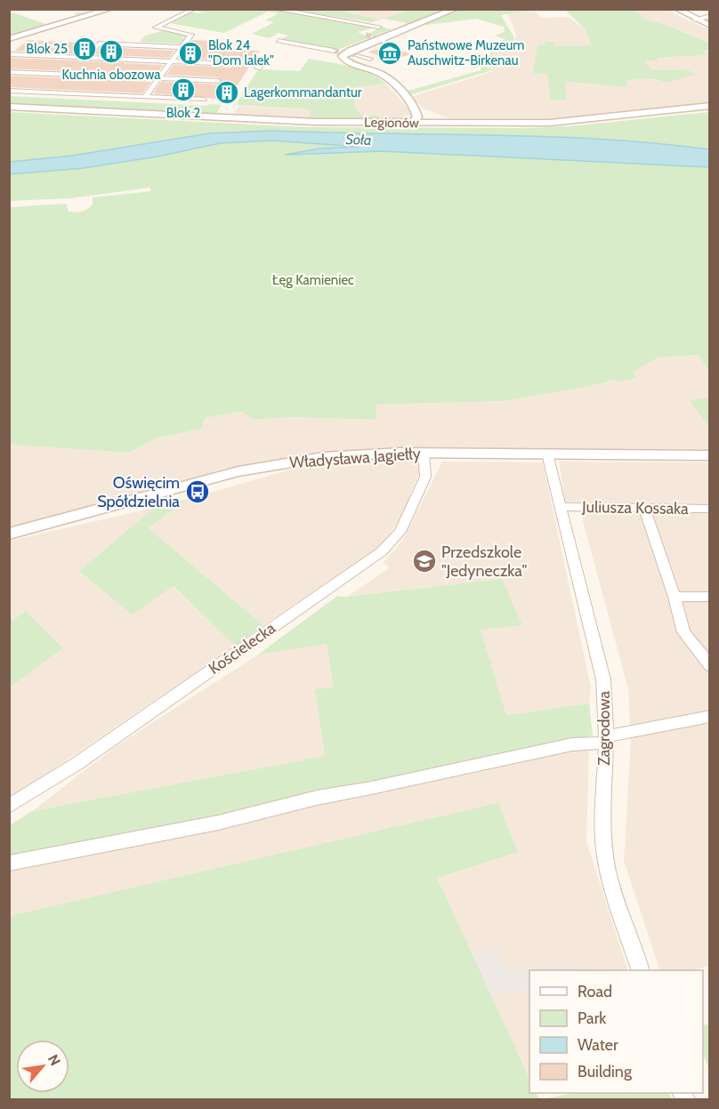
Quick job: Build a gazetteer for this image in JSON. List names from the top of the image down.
{
  "streets": {
    "street": [
      "Legionów",
      "Władysława Jagiełły",
      "Juliusza Kossaka",
      "Kościelecka",
      "Zagrodowa"
    ]
  },
  "crossings": [
    ["Władysława Jagiełły", "Kościelecka"],
    ["Władysława Jagiełły", "Zagrodowa"],
    ["Juliusza Kossaka", "Zagrodowa"]
  ],
  "water": ["Soła"],
  "parks": ["Łęg Kamieniec"],
  "places": {
    "building": [
      "Blok 25",
      "Kuchnia obozowa",
      "Blok 24 \"Dom lalek\"",
      "Blok 2",
      "Lagerkommandantur"
    ],
    "museum": ["Państwowe Muzeum Auschwitz-Birkenau"],
    "bus stop": ["Oświęcim Spółdzielnia"],
    "school or university": ["Przedszkole \"Jedyneczka\""]
  },
  "legend": [
    "Road",
    "Park",
    "Water",
    "Building"
  ],
  "north": "top right"
}
